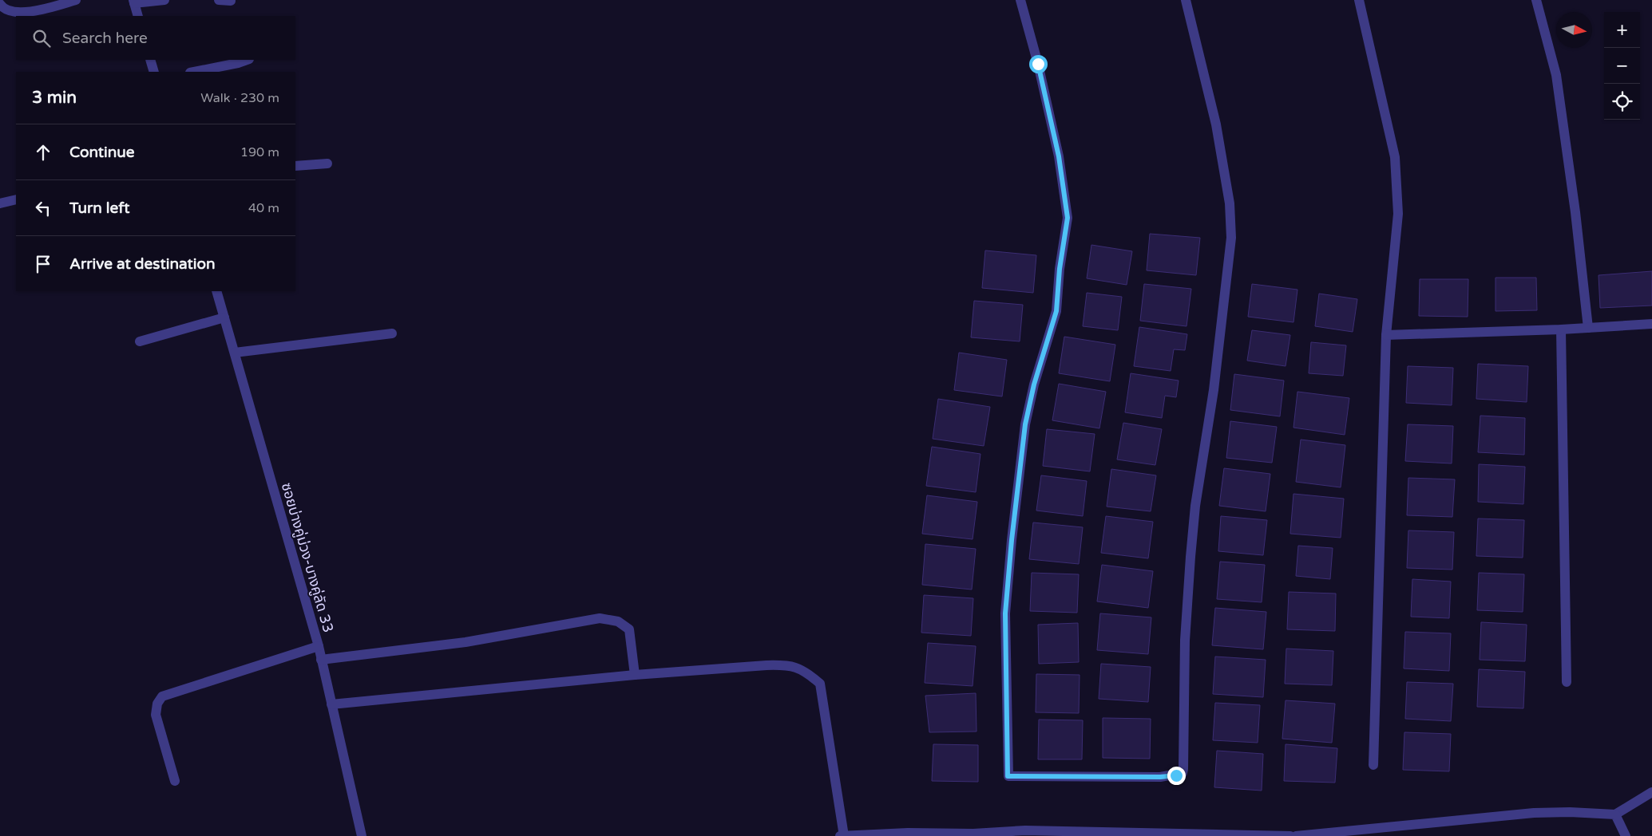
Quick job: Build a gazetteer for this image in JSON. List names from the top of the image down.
{
  "streets": {
    "street": ["ซอยบ่างคู่ม่วง-บางคู่ลัด 33"]
  },
  "north": "right",
  "page": {
    "map_buttons": ["+", "−"],
    "search": "Search here",
    "heading": ["3 min", "Walk · 230 m"],
    "list": [
      ["Continue", "190 m"],
      ["Turn left", "40 m"],
      "Arrive at destination"
    ]
  }
}
